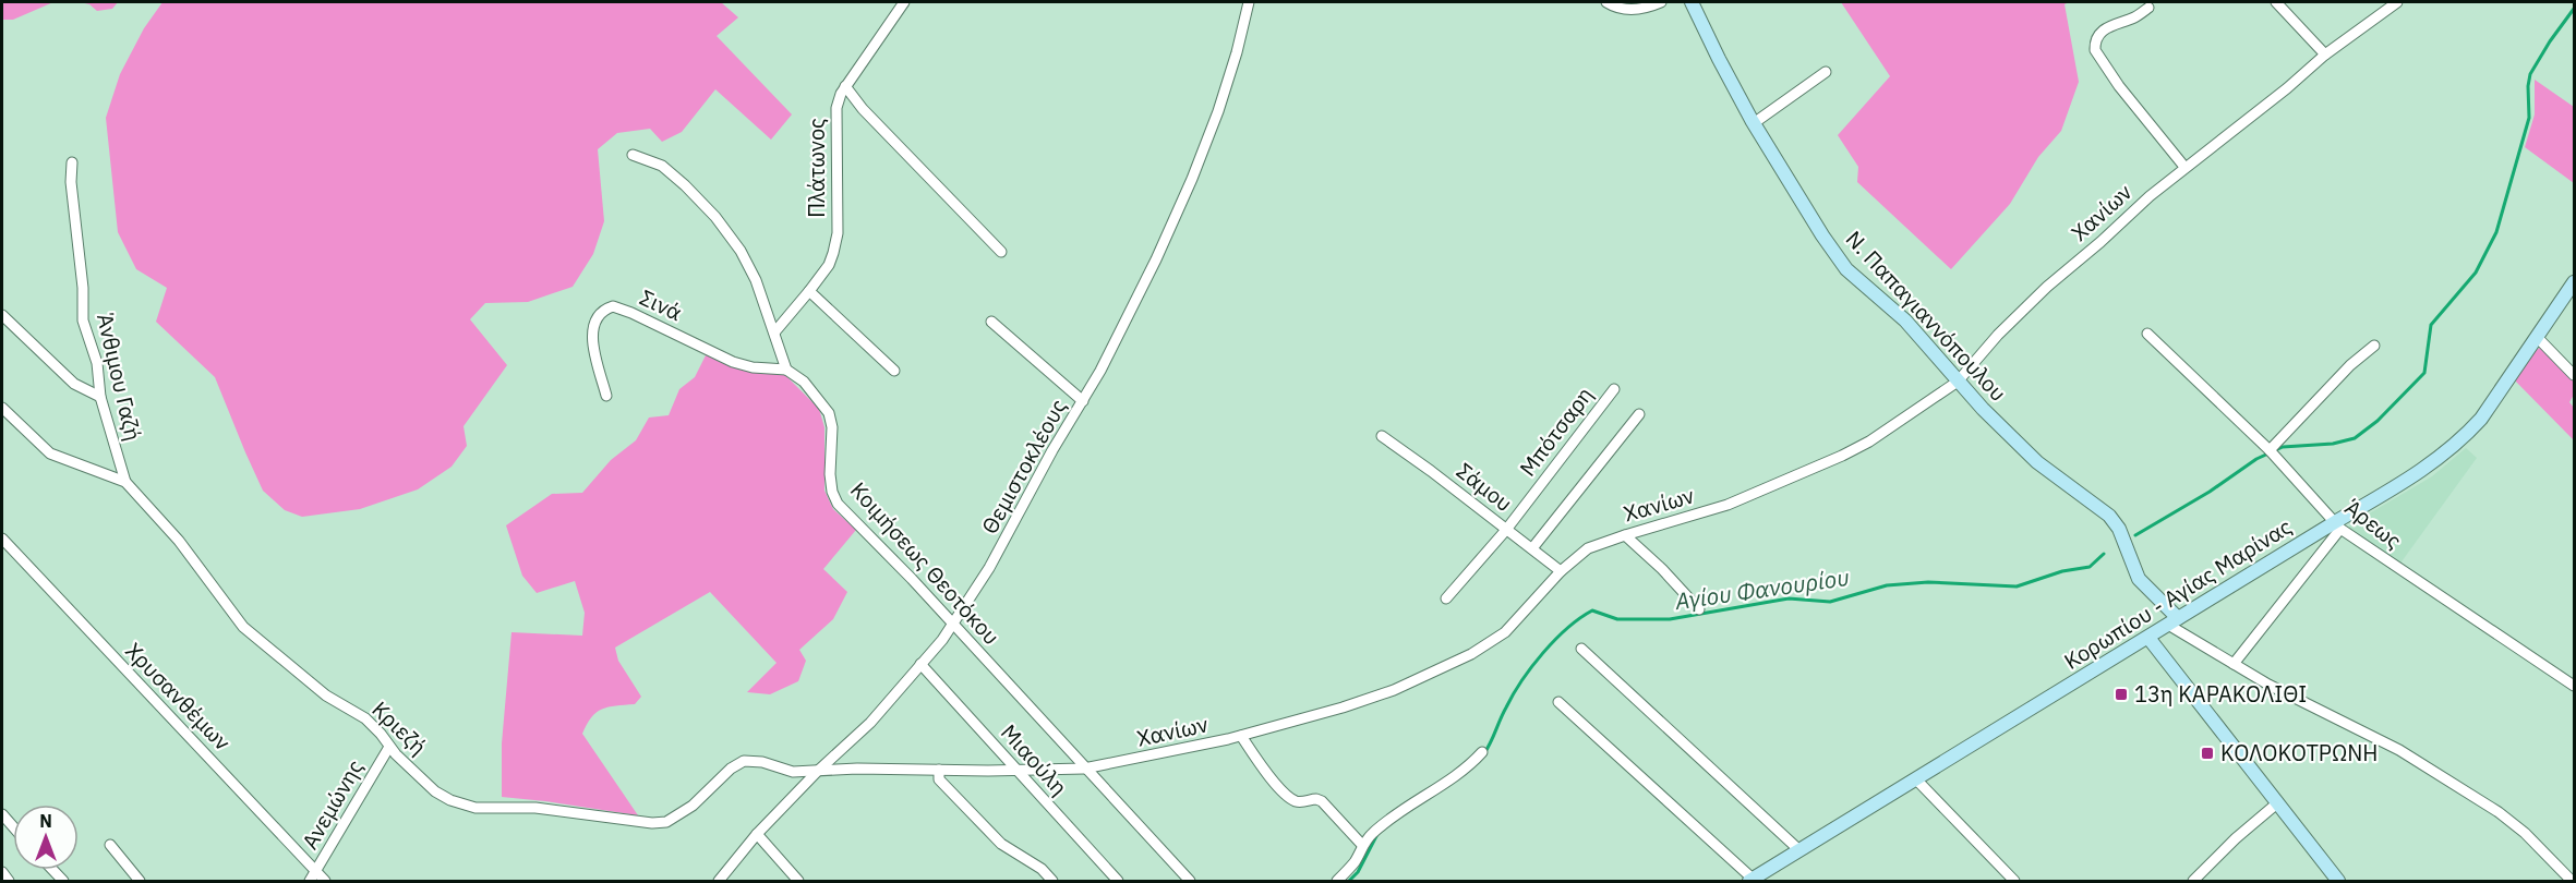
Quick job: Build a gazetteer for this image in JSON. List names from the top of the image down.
{
  "streets": {
    "street": [
      "Πλάτωνος",
      "Χανίων",
      "Σινά",
      "Ν. Παπαγιαννόπουλου",
      "Άνθιμου Γαζή",
      "Μπότσαρη",
      "Θεμιστοκλέους",
      "Σάμου",
      "Άρεως",
      "Κοιμήσεως Θεοτόκου",
      "Κορωπίου - Αγίας Μαρίνας",
      "Χρυσανθέμων",
      "Κριεζή",
      "Μιαούλη",
      "Ανεμώνης"
    ]
  },
  "crossings": [
    ["Χανίων", "Ν. Παπαγιαννόπουλου"],
    ["Χανίων", "Θεμιστοκλέους"],
    ["Χανίων", "Σάμου"],
    ["Χανίων", "Κοιμήσεως Θεοτόκου"],
    ["Χανίων", "Κριεζή"],
    ["Χανίων", "Μιαούλη"],
    ["Σινά", "Κοιμήσεως Θεοτόκου"],
    ["Ν. Παπαγιαννόπουλου", "Κορωπίου - Αγίας Μαρίνας"],
    ["Άνθιμου Γαζή", "Κριεζή"],
    ["Μπότσαρη", "Σάμου"],
    ["Θεμιστοκλέους", "Κοιμήσεως Θεοτόκου"],
    ["Θεμιστοκλέους", "Κριεζή"],
    ["Θεμιστοκλέους", "Μιαούλη"],
    ["Άρεως", "Κορωπίου - Αγίας Μαρίνας"],
    ["Χρυσανθέμων", "Ανεμώνης"],
    ["Κριεζή", "Ανεμώνης"]
  ],
  "water": ["Αγίου Φανουρίου"],
  "places": {
    "transit": ["13η ΚΑΡΑΚΟΛΙΘΙ", "ΚΟΛΟΚΟΤΡΩΝΗ"]
  },
  "north": "top"
}
